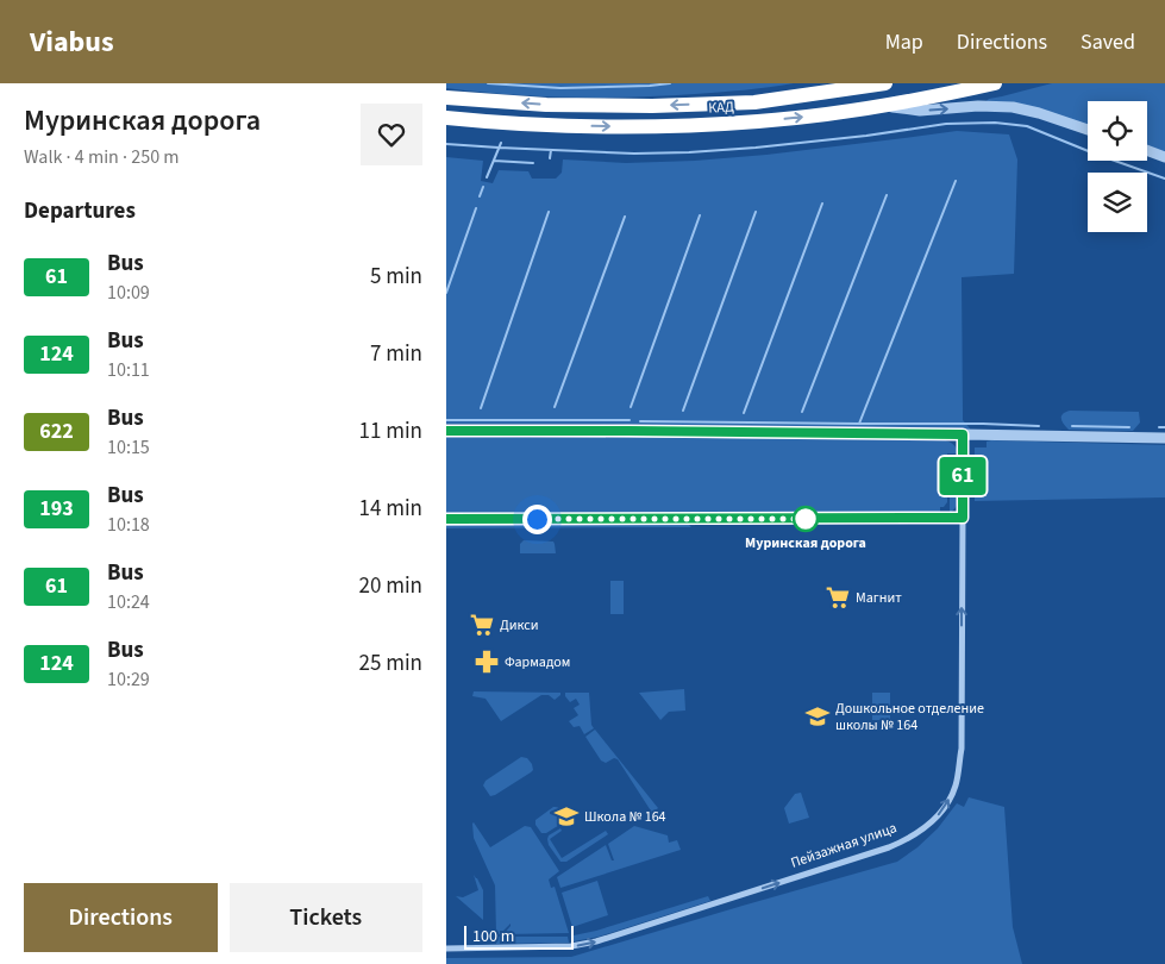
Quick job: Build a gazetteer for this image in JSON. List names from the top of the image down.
{
  "streets": {
    "highway": ["КАД"],
    "street": ["Пейзажная улица"]
  },
  "one_way": ["Пейзажная улица"],
  "places": {
    "other": ["Муринская дорога"],
    "supermarket": ["Магнит", "Дикси"],
    "pharmacy": ["Фармадом"],
    "school or university": ["Дошкольное отделение школы № 164", "Школа № 164"]
  },
  "lines": ["bus line 61"],
  "scale_bar": "100 m",
  "page": {
    "header": "Viabus",
    "nav": ["Map", "Directions", "Saved"],
    "heading": [
      ["Муринская дорога", "Walk · 4 min · 250 m"],
      "Departures"
    ],
    "on_map": "61",
    "list": [
      {
        "mark": "61",
        "name": "Bus",
        "note": "10:09",
        "value": "5 min"
      },
      {
        "mark": "124",
        "name": "Bus",
        "note": "10:11",
        "value": "7 min"
      },
      {
        "mark": "622",
        "name": "Bus",
        "note": "10:15",
        "value": "11 min"
      },
      {
        "mark": "193",
        "name": "Bus",
        "note": "10:18",
        "value": "14 min"
      },
      {
        "mark": "61",
        "name": "Bus",
        "note": "10:24",
        "value": "20 min"
      },
      {
        "mark": "124",
        "name": "Bus",
        "note": "10:29",
        "value": "25 min"
      }
    ],
    "buttons": ["Directions", "Tickets"],
    "scale": "100 m"
  }
}
